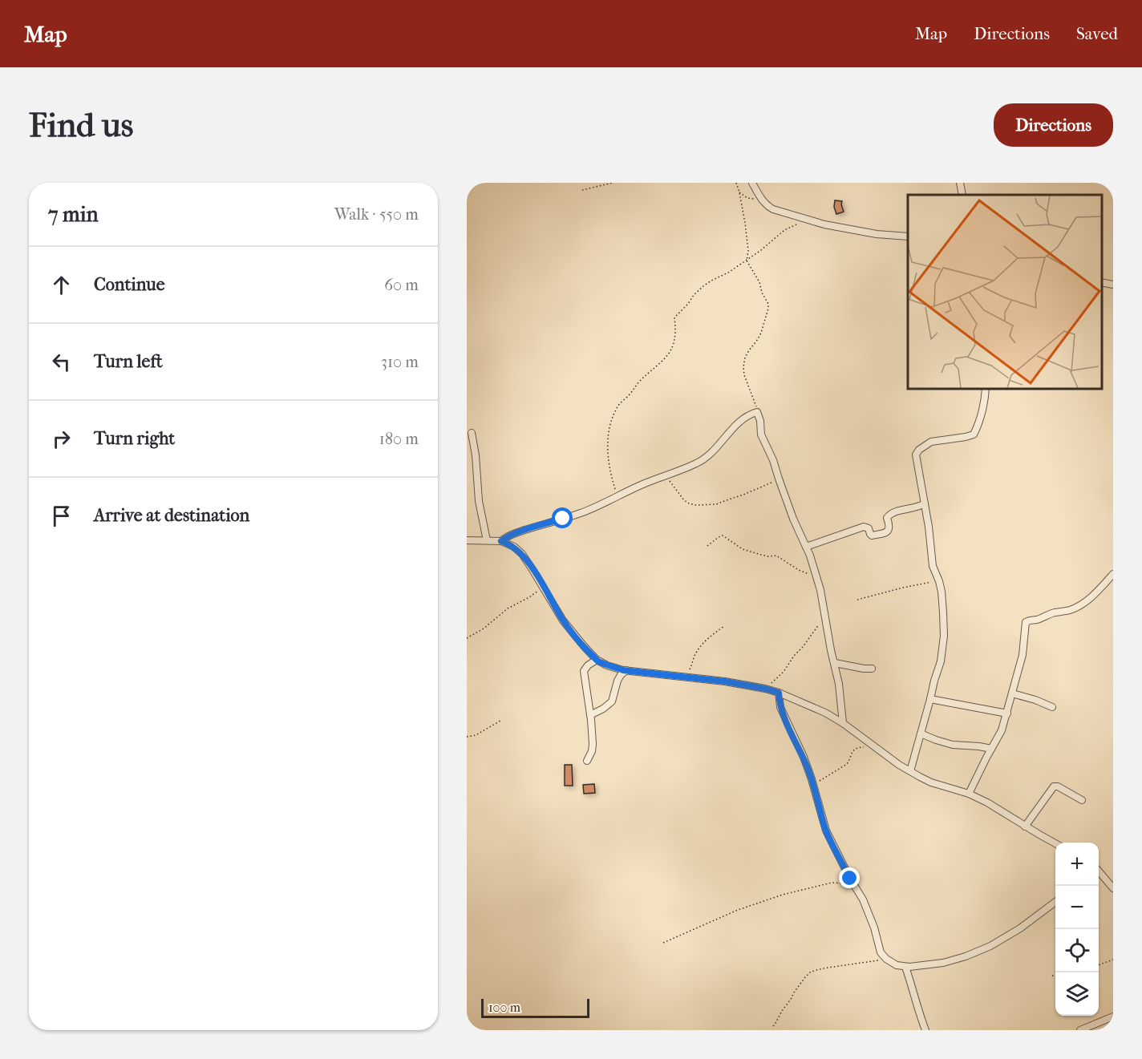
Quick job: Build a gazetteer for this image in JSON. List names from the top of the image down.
{
  "scale_bar": "100 m",
  "page": {
    "header": "Map",
    "nav": ["Map", "Directions", "Saved"],
    "buttons": "Directions",
    "title": "Find us",
    "heading": ["7 min", "Walk · 550 m"],
    "list": [
      ["Continue", "60 m"],
      ["Turn left", "310 m"],
      ["Turn right", "180 m"],
      "Arrive at destination"
    ],
    "map_buttons": ["+", "−"],
    "scale": "100 m"
  }
}
